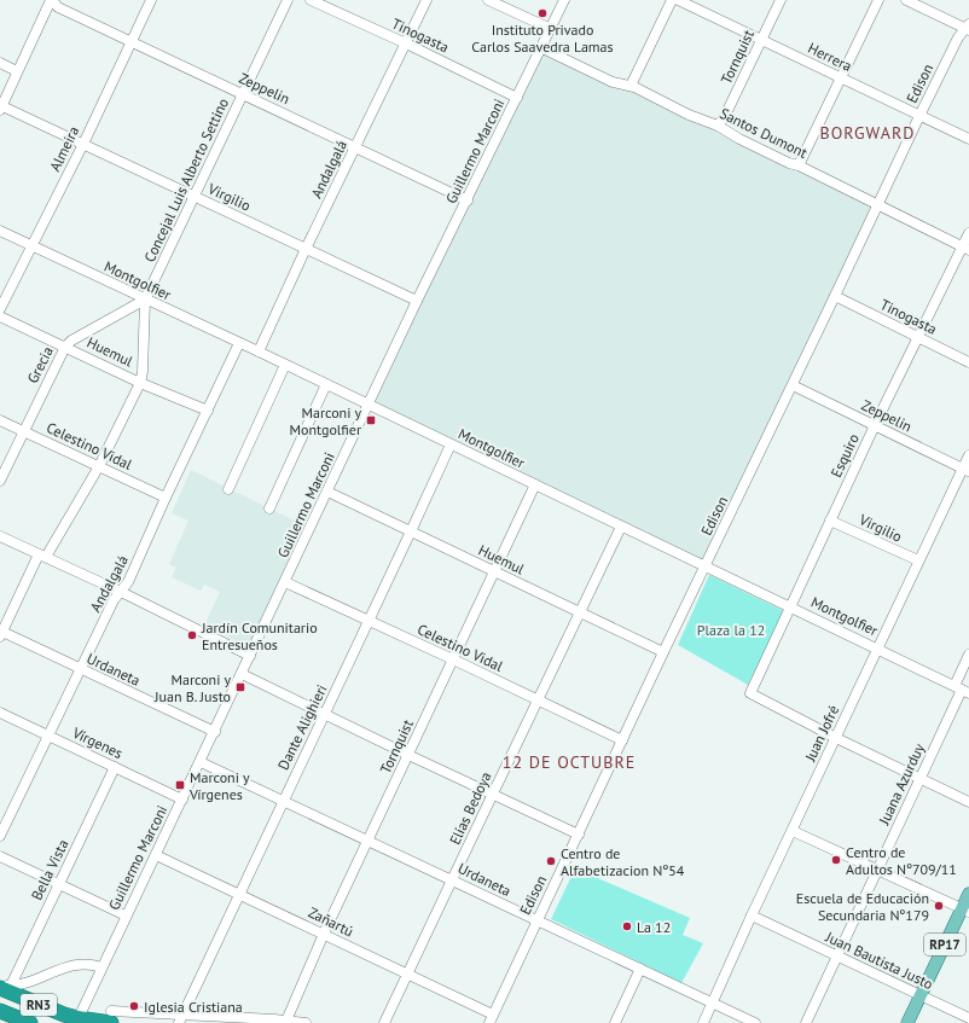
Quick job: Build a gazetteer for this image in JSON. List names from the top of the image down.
{
  "streets": {
    "highway": ["RN3"],
    "main road": ["RP17"],
    "street": [
      "Tinogasta",
      "Tornquist",
      "Herrera",
      "Edison",
      "Zeppelin",
      "Santos Dumont",
      "Almeira",
      "Guillermo Marconi",
      "Andalgalá",
      "Concejal Luis Alberto Settino",
      "Virgilio",
      "Montgolfier",
      "Huemul",
      "Grecia",
      "Celestino Vidal",
      "Esquiro",
      "Urdaneta",
      "Dante Alighieri",
      "Juan Jofré",
      "Vírgenes",
      "Juana Azurduy",
      "Elías Bedoya",
      "Bella Vista",
      "Zañartú",
      "Juan Bautista Justo"
    ]
  },
  "crossings": [
    ["Tinogasta", "Edison"],
    ["Tinogasta", "Guillermo Marconi"],
    ["Tinogasta", "Andalgalá"],
    ["Tinogasta", "Esquiro"],
    ["Tornquist", "Herrera"],
    ["Tornquist", "Santos Dumont"],
    ["Tornquist", "Montgolfier"],
    ["Tornquist", "Huemul"],
    ["Tornquist", "Celestino Vidal"],
    ["Tornquist", "Urdaneta"],
    ["Tornquist", "Zañartú"],
    ["Herrera", "Edison"],
    ["Edison", "Zeppelin"],
    ["Edison", "Santos Dumont"],
    ["Edison", "Montgolfier"],
    ["Edison", "Huemul"],
    ["Edison", "Celestino Vidal"],
    ["Edison", "Urdaneta"],
    ["Edison", "Zañartú"],
    ["Zeppelin", "Almeira"],
    ["Zeppelin", "Guillermo Marconi"],
    ["Zeppelin", "Andalgalá"],
    ["Zeppelin", "Concejal Luis Alberto Settino"],
    ["Zeppelin", "Esquiro"],
    ["Zeppelin", "Juan Jofré"],
    ["Santos Dumont", "Guillermo Marconi"],
    ["Santos Dumont", "Esquiro"],
    ["Almeira", "Virgilio"],
    ["Almeira", "Montgolfier"],
    ["Guillermo Marconi", "Virgilio"],
    ["Guillermo Marconi", "Montgolfier"],
    ["Guillermo Marconi", "Huemul"],
    ["Guillermo Marconi", "Celestino Vidal"],
    ["Guillermo Marconi", "Urdaneta"],
    ["Guillermo Marconi", "Vírgenes"],
    ["Guillermo Marconi", "Zañartú"],
    ["Guillermo Marconi", "RN3"],
    ["Andalgalá", "Virgilio"],
    ["Andalgalá", "Montgolfier"],
    ["Andalgalá", "Huemul"],
    ["Andalgalá", "Celestino Vidal"],
    ["Andalgalá", "Urdaneta"],
    ["Andalgalá", "Vírgenes"],
    ["Concejal Luis Alberto Settino", "Virgilio"],
    ["Concejal Luis Alberto Settino", "Montgolfier"],
    ["Concejal Luis Alberto Settino", "Huemul"],
    ["Concejal Luis Alberto Settino", "Grecia"],
    ["Concejal Luis Alberto Settino", "Celestino Vidal"],
    ["Concejal Luis Alberto Settino", "Urdaneta"],
    ["Virgilio", "Esquiro"],
    ["Virgilio", "Juan Jofré"],
    ["Montgolfier", "Grecia"],
    ["Montgolfier", "Esquiro"],
    ["Montgolfier", "Dante Alighieri"],
    ["Montgolfier", "Juan Jofré"],
    ["Montgolfier", "Juana Azurduy"],
    ["Montgolfier", "Elías Bedoya"],
    ["Huemul", "Grecia"],
    ["Huemul", "Dante Alighieri"],
    ["Huemul", "Elías Bedoya"],
    ["Grecia", "Celestino Vidal"],
    ["Celestino Vidal", "Dante Alighieri"],
    ["Celestino Vidal", "Elías Bedoya"],
    ["Esquiro", "Juan Jofré"],
    ["Urdaneta", "Dante Alighieri"],
    ["Urdaneta", "Juan Jofré"],
    ["Urdaneta", "Elías Bedoya"],
    ["Dante Alighieri", "Zañartú"],
    ["Juan Jofré", "Juan Bautista Justo"],
    ["Vírgenes", "Bella Vista"],
    ["Juana Azurduy", "Juan Bautista Justo"],
    ["Elías Bedoya", "Zañartú"],
    ["Bella Vista", "RN3"],
    ["RP17", "Juan Bautista Justo"]
  ],
  "districts": ["BORGWARD", "12 DE OCTUBRE"],
  "parks": ["Plaza la 12"],
  "places": {
    "other": [
      "Instituto Privado Carlos Saavedra Lamas",
      "Jardín Comunitario Entresueños",
      "Centro de Adultos Nº709/11",
      "Centro de Alfabetizacion Nº54",
      "Escuela de Educación Secundaria Nº179",
      "La 12",
      "Iglesia Cristiana"
    ],
    "transit": ["Marconi y Montgolfier", "Marconi y Juan B. Justo", "Marconi y Vírgenes"]
  }
}
